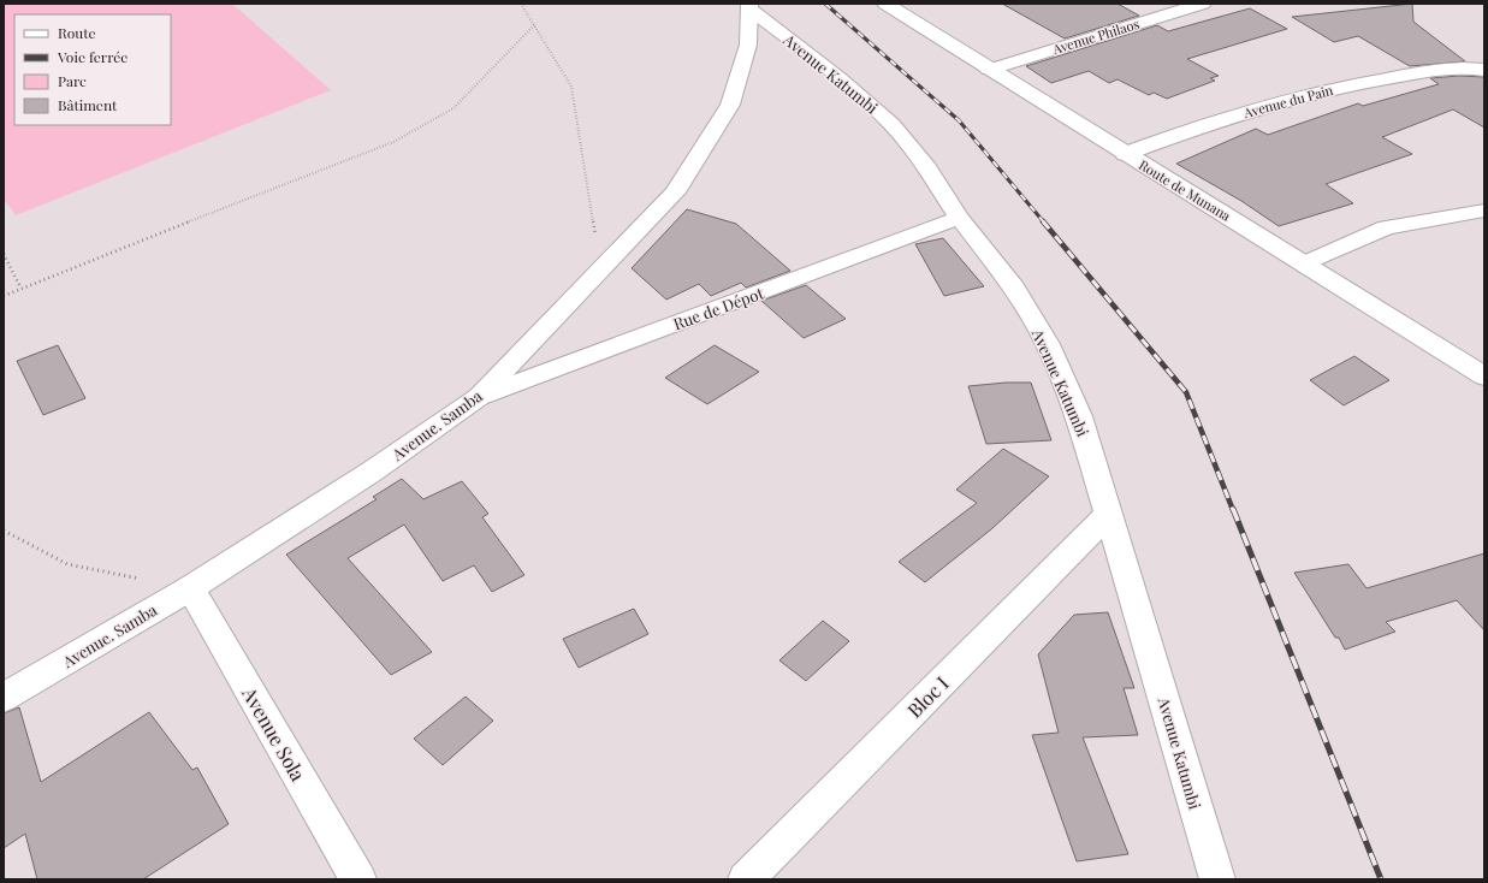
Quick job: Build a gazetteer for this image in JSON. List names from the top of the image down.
{
  "streets": {
    "street": [
      "Avenue Philaos",
      "Avenue Katumbi",
      "Avenue du Pain",
      "Route de Munana",
      "Rue de Dépot",
      "Avenue. Samba",
      "Bloc I",
      "Avenue Sola"
    ]
  },
  "crossings": [
    ["Avenue Philaos", "Route de Munana"],
    ["Avenue Katumbi", "Rue de Dépot"],
    ["Avenue Katumbi", "Avenue. Samba"],
    ["Avenue Katumbi", "Bloc I"],
    ["Avenue du Pain", "Route de Munana"],
    ["Rue de Dépot", "Avenue. Samba"],
    ["Avenue. Samba", "Avenue Sola"]
  ],
  "legend": [
    "Route",
    "Voie ferrée",
    "Parc",
    "Bâtiment"
  ]
}
